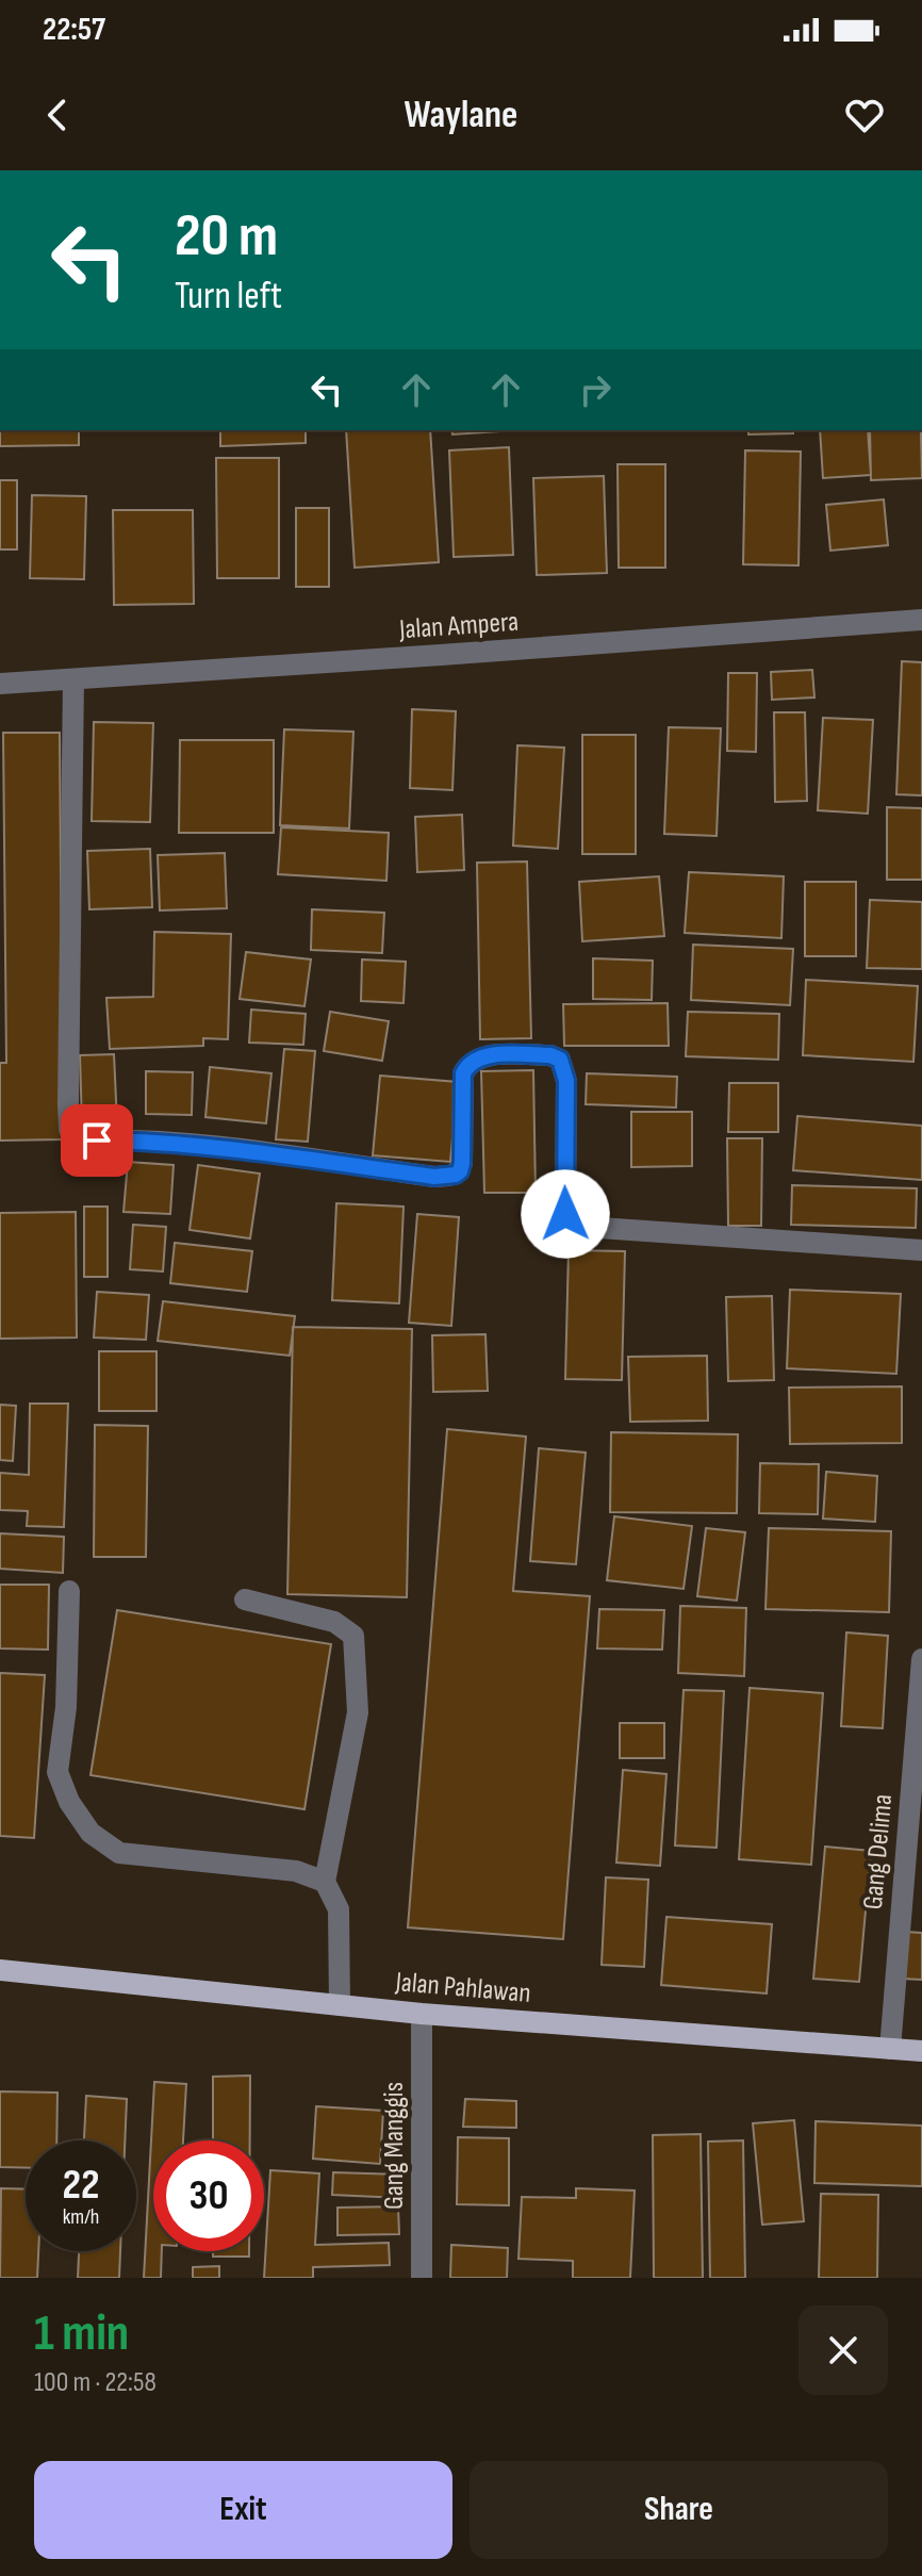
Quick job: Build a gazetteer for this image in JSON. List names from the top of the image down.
{
  "streets": {
    "main road": ["Jalan Pahlawan"],
    "street": ["Jalan Ampera", "Gang Delima", "Gang Manggis"]
  },
  "crossings": [
    ["Gang Delima", "Jalan Pahlawan"],
    ["Jalan Pahlawan", "Gang Manggis"]
  ],
  "page": {
    "status": "22:57",
    "header": "Waylane",
    "turn": ["20 m", "Turn left"],
    "speed": "22 km/h",
    "limit": "30",
    "heading": ["1 min", "100 m · 22:58"],
    "buttons": ["Exit", "Share"]
  }
}
